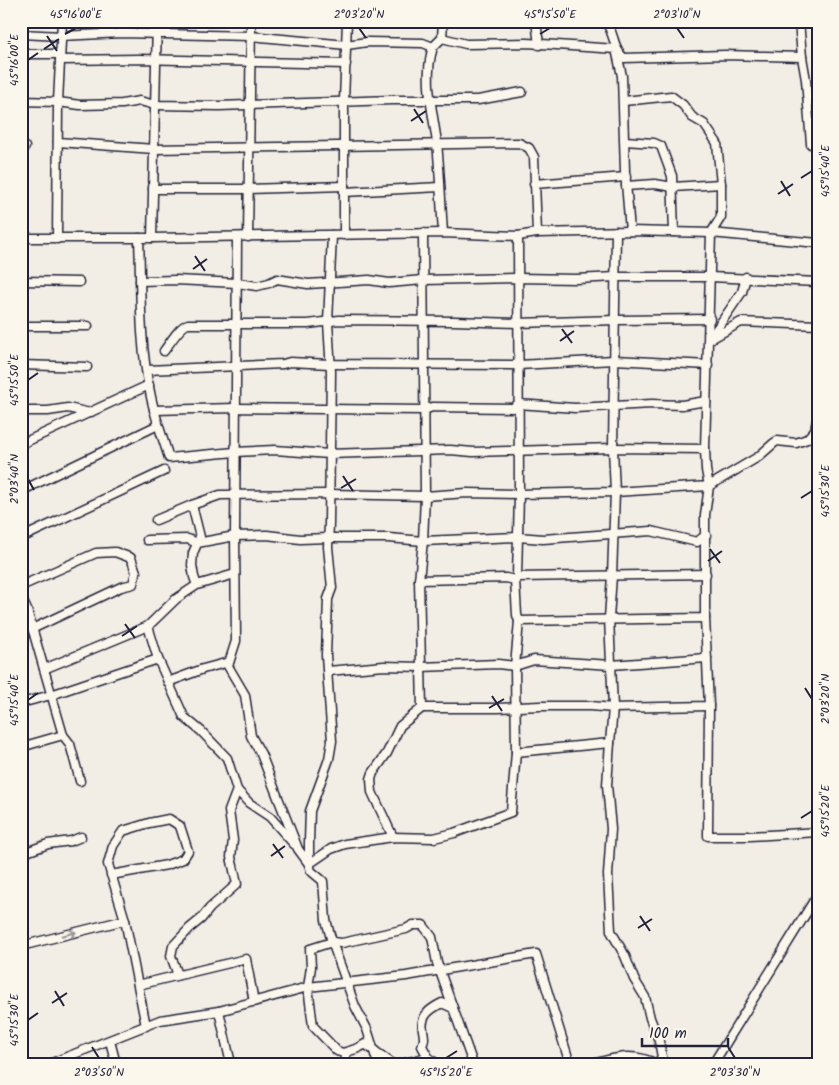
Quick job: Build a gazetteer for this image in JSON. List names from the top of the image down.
{
  "scale_bar": "100 m",
  "coordinates": [
    "45°16'00\"E",
    "2°03'20\"N",
    "45°15'50\"E",
    "2°03'10\"N",
    "45°15'40\"E",
    "2°03'40\"N",
    "45°15'30\"E",
    "45°15'20\"E",
    "2°03'50\"N",
    "2°03'30\"N"
  ]
}
